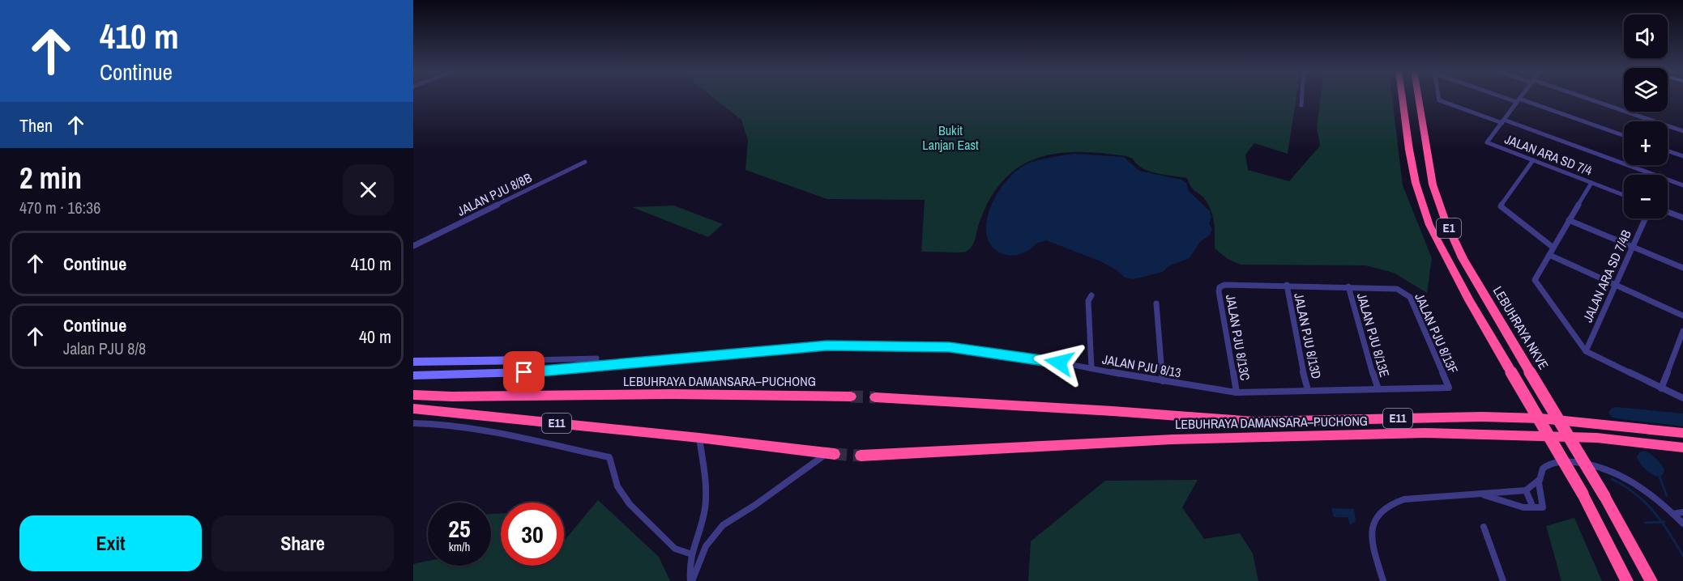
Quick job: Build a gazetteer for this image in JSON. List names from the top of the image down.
{
  "streets": {
    "highway": [
      "E1",
      "LEBUHRAYA NKVE",
      "LEBUHRAYA DAMANSARA–PUCHONG",
      "E11"
    ],
    "street": [
      "JALAN ARA SD 7/4",
      "JALAN PJU 8/8B",
      "JALAN ARA SD 7/4B",
      "JALAN PJU 8/13F",
      "JALAN PJU 8/13E",
      "JALAN PJU 8/13D",
      "JALAN PJU 8/13C",
      "JALAN PJU 8/13"
    ]
  },
  "crossings": [
    ["JALAN PJU 8/13F", "JALAN PJU 8/13E"],
    ["JALAN PJU 8/13F", "JALAN PJU 8/13"],
    ["JALAN PJU 8/13E", "JALAN PJU 8/13"],
    ["JALAN PJU 8/13D", "JALAN PJU 8/13C"],
    ["JALAN PJU 8/13D", "JALAN PJU 8/13"],
    ["JALAN PJU 8/13C", "JALAN PJU 8/13"]
  ],
  "parks": ["Bukit Lanjan East"],
  "page": {
    "turn": ["410 m", "Continue"],
    "map_buttons": ["+", "−"],
    "then": "Then",
    "heading": ["2 min", "470 m · 16:36"],
    "list": [
      {
        "name": "Continue",
        "value": "410 m"
      },
      {
        "name": "Continue",
        "note": "Jalan PJU 8/8",
        "value": "40 m"
      }
    ],
    "speed": "25 km/h",
    "limit": "30",
    "buttons": ["Exit", "Share"]
  }
}
